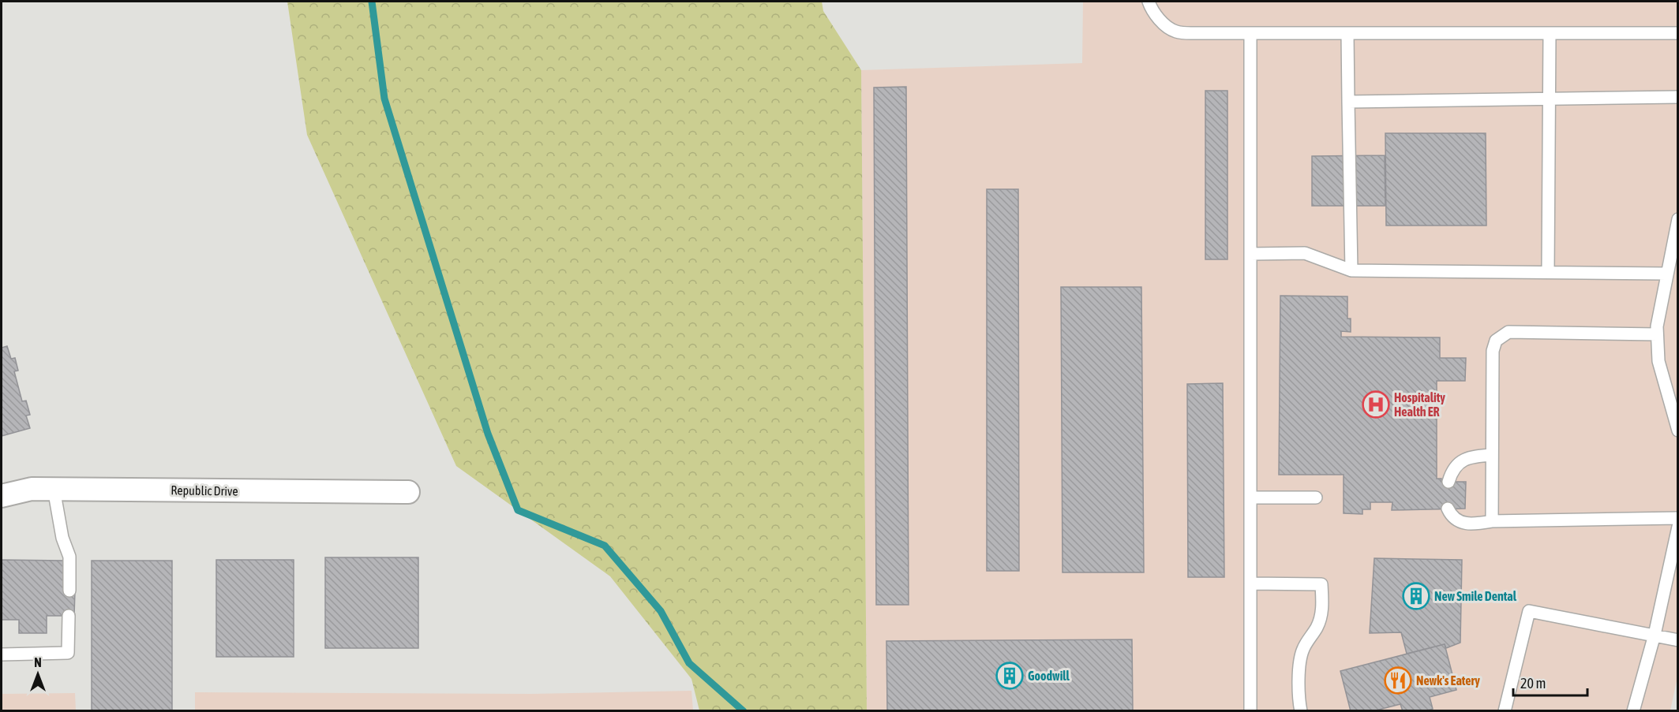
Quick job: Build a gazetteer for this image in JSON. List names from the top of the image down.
{
  "streets": {
    "street": ["Republic Drive"]
  },
  "places": {
    "hospital": ["Hospitality Health ER"],
    "building": ["New Smile Dental", "Goodwill"],
    "restaurant": ["Newk's Eatery"]
  },
  "scale_bar": "20 m",
  "north": "top"
}
